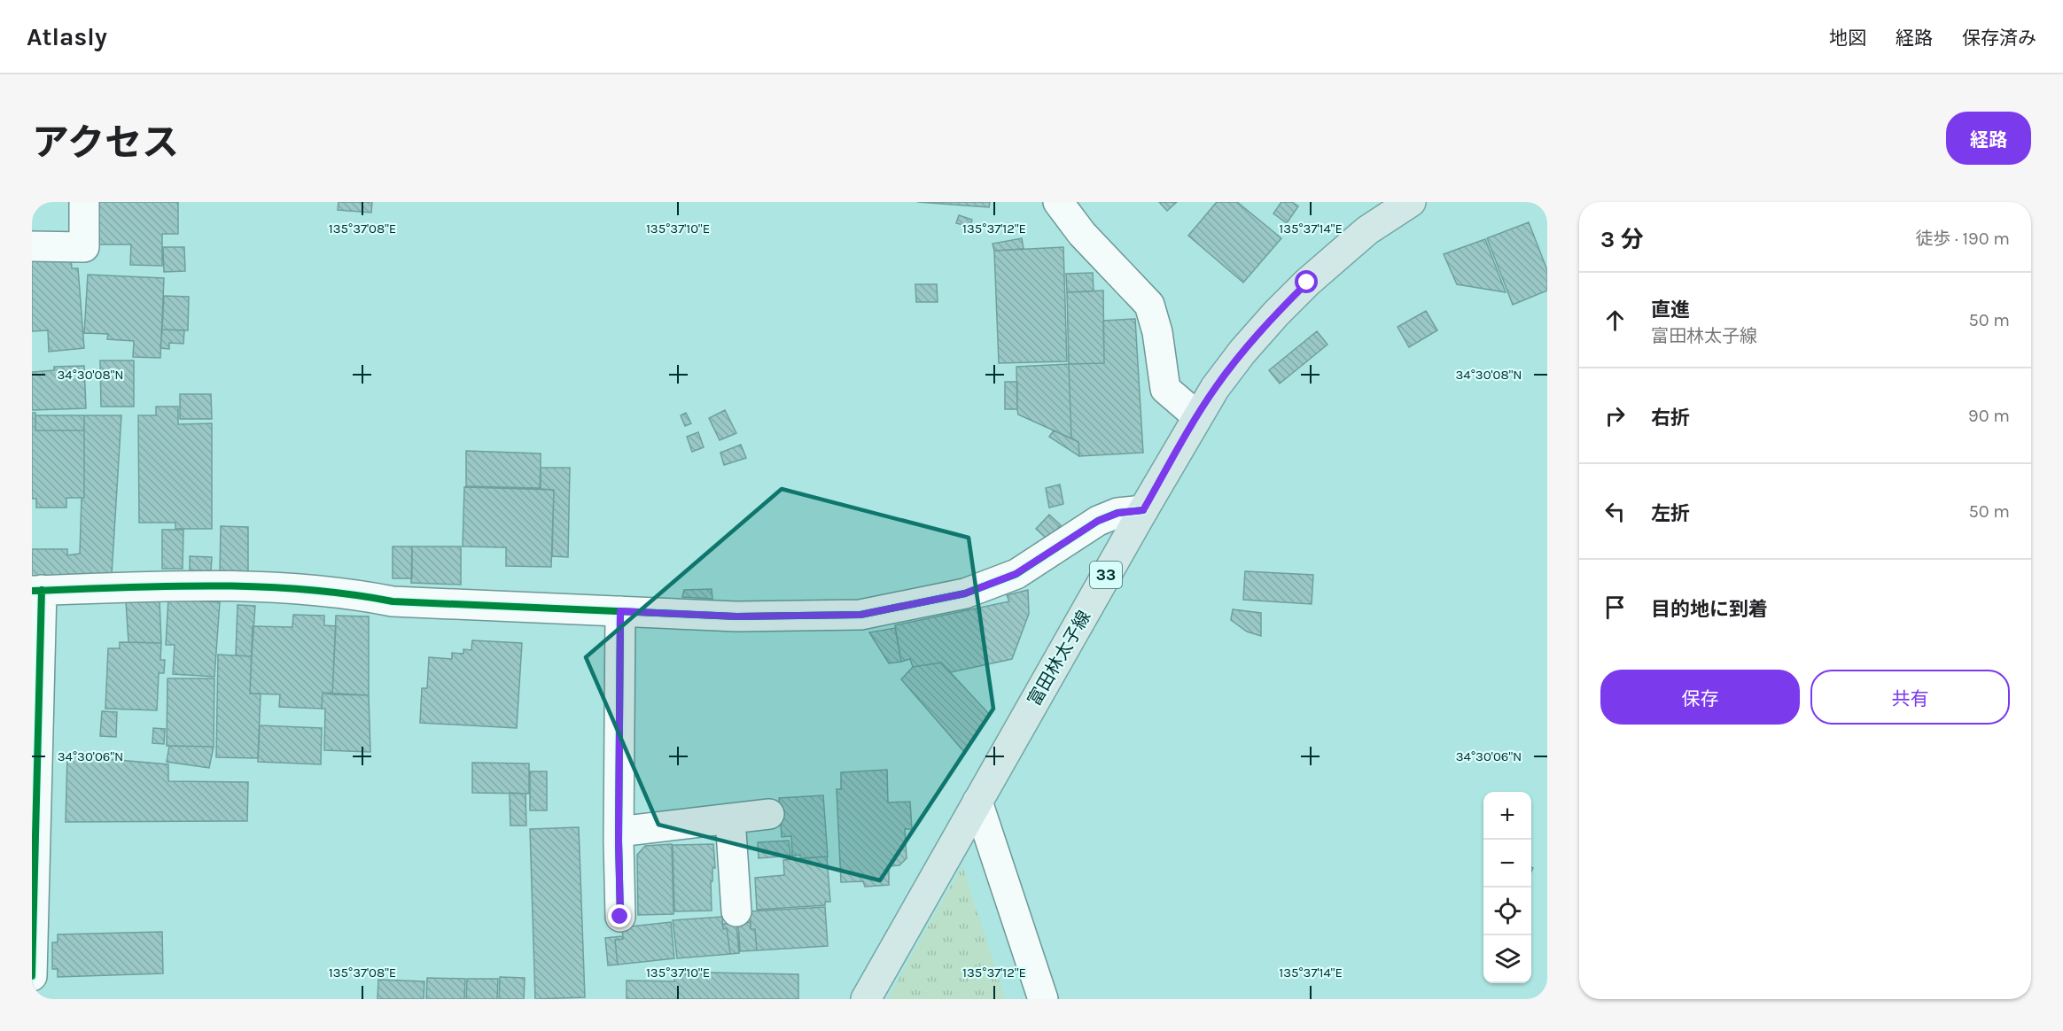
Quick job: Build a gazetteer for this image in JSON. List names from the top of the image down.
{
  "streets": {
    "main road": ["33", "富田林太子線"]
  },
  "page": {
    "header": "Atlasly",
    "nav": ["地図", "経路", "保存済み"],
    "title": "アクセス",
    "buttons": [
      "経路",
      ["保存", "共有"]
    ],
    "heading": ["3 分", "徒歩 · 190 m"],
    "list": [
      ["直進", "富田林太子線", "50 m"],
      ["右折", "90 m"],
      ["左折", "50 m"],
      "目的地に到着"
    ],
    "map_buttons": ["+", "−"]
  },
  "coordinates": [
    "135°37'08\"E",
    "135°37'10\"E",
    "135°37'12\"E",
    "135°37'14\"E",
    "34°30'08\"N",
    "34°30'06\"N"
  ]
}
